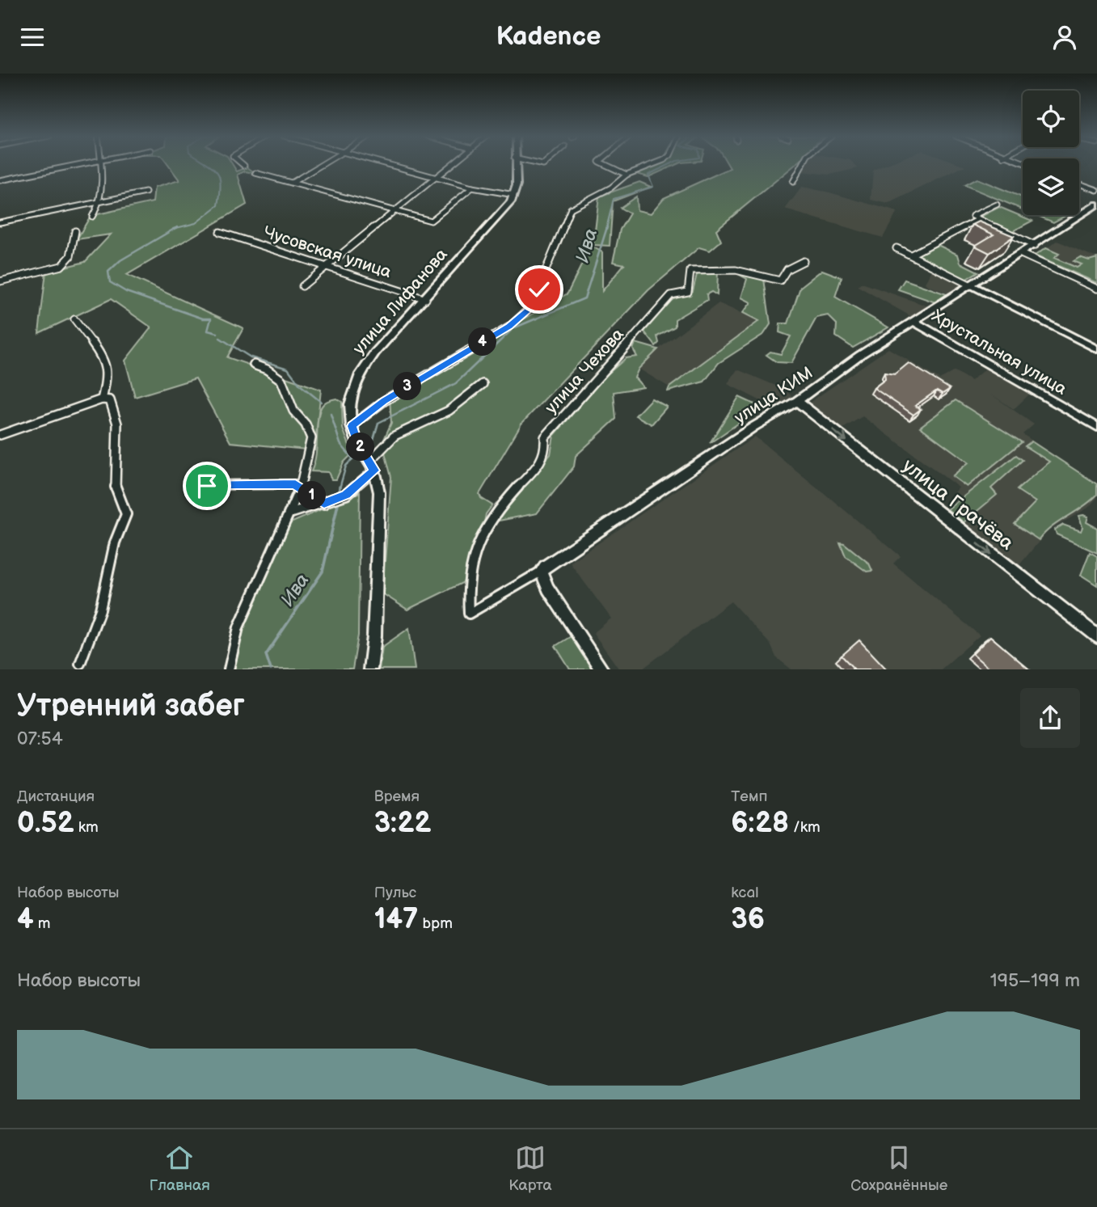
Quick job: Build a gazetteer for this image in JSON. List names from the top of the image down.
{
  "streets": {
    "street": [
      "Чусовская улица",
      "улица Лифанова",
      "Хрустальная улица",
      "улица Чехова",
      "улица КИМ",
      "улица Грачёва"
    ]
  },
  "crossings": [
    ["Чусовская улица", "улица Лифанова"],
    ["Хрустальная улица", "улица КИМ"],
    ["улица Чехова", "улица КИМ"],
    ["улица КИМ", "улица Грачёва"]
  ],
  "one_way": ["улица Грачёва"],
  "water": ["Ива"],
  "page": {
    "header": "Kadence",
    "pins": [
      "4",
      "3",
      "2",
      "1"
    ],
    "heading": ["Утренний забег", "07:54"],
    "stats": [
      ["Дистанция", "0.52 km"],
      ["Время", "3:22"],
      ["Темп", "6:28 /km"],
      ["Набор высоты", "4 m"],
      ["Пульс", "147 bpm"],
      ["kcal", "36"]
    ],
    "chart": ["Набор высоты", "195–199 m"],
    "tabs": ["Главная", "Карта", "Сохранённые"]
  }
}
